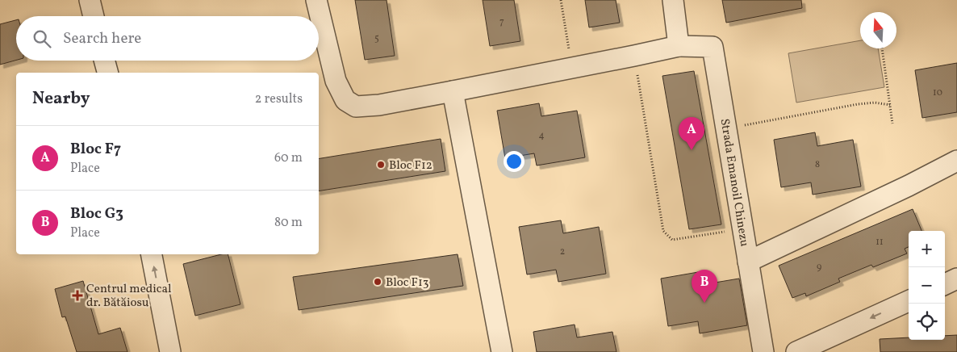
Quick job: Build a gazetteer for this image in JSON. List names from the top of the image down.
{
  "streets": {
    "street": ["Strada Emanoil Chinezu"]
  },
  "places": {
    "other": ["Bloc F12", "Bloc F13"],
    "health": ["Centrul medical dr. Bătăiosu"]
  },
  "house_numbers": [
    "7",
    "5",
    "10",
    "4",
    "8",
    "11",
    "2",
    "9"
  ],
  "north": "top",
  "page": {
    "search": "Search here",
    "heading": ["Nearby", "2 results"],
    "pins": ["A", "B"],
    "list": [
      {
        "mark": "A",
        "name": "Bloc F7",
        "note": "Place",
        "value": "60 m"
      },
      {
        "mark": "B",
        "name": "Bloc G3",
        "note": "Place",
        "value": "80 m"
      }
    ],
    "map_buttons": ["+", "−"]
  }
}
